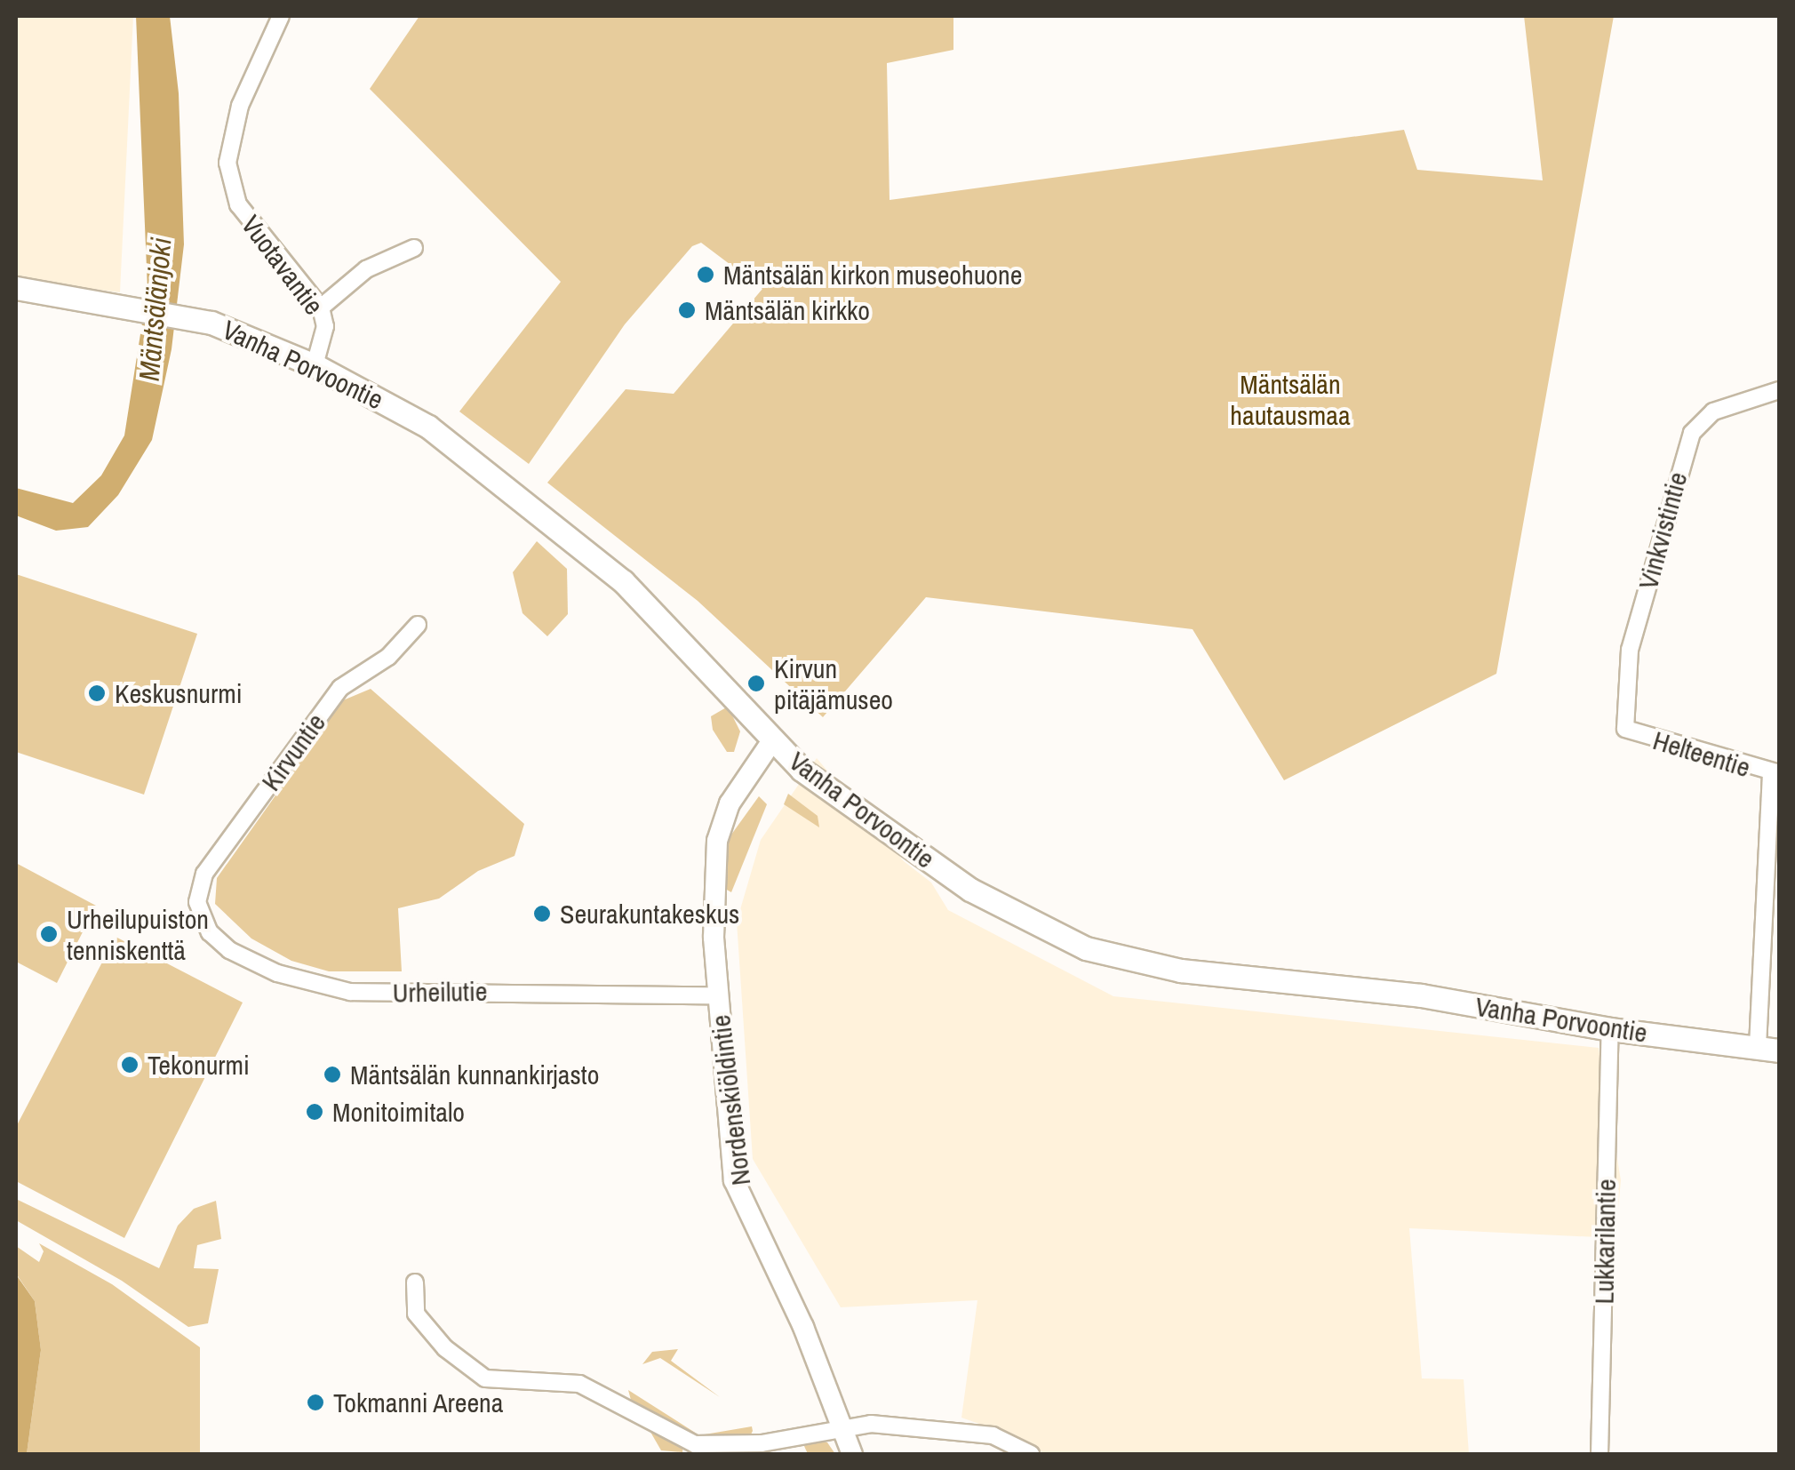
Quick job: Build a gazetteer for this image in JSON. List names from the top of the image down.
{
  "streets": {
    "main road": ["Vanha Porvoontie"],
    "street": [
      "Vuotavantie",
      "Vinkvistintie",
      "Kirvuntie",
      "Helteentie",
      "Urheilutie",
      "Nordenskiöldintie",
      "Lukkarilantie"
    ]
  },
  "crossings": [
    ["Vuotavantie", "Vanha Porvoontie"],
    ["Vanha Porvoontie", "Nordenskiöldintie"],
    ["Vanha Porvoontie", "Lukkarilantie"],
    ["Vinkvistintie", "Helteentie"],
    ["Kirvuntie", "Urheilutie"],
    ["Urheilutie", "Nordenskiöldintie"]
  ],
  "water": ["Mäntsälänjoki"],
  "parks": ["Mäntsälän hautausmaa"],
  "places": [
    "Mäntsälän kirkon museohuone",
    "Mäntsälän kirkko",
    "Kirvun pitäjämuseo",
    "Keskusnurmi",
    "Seurakuntakeskus",
    "Urheilupuiston tenniskenttä",
    "Tekonurmi",
    "Mäntsälän kunnankirjasto",
    "Monitoimitalo",
    "Tokmanni Areena"
  ]
}
